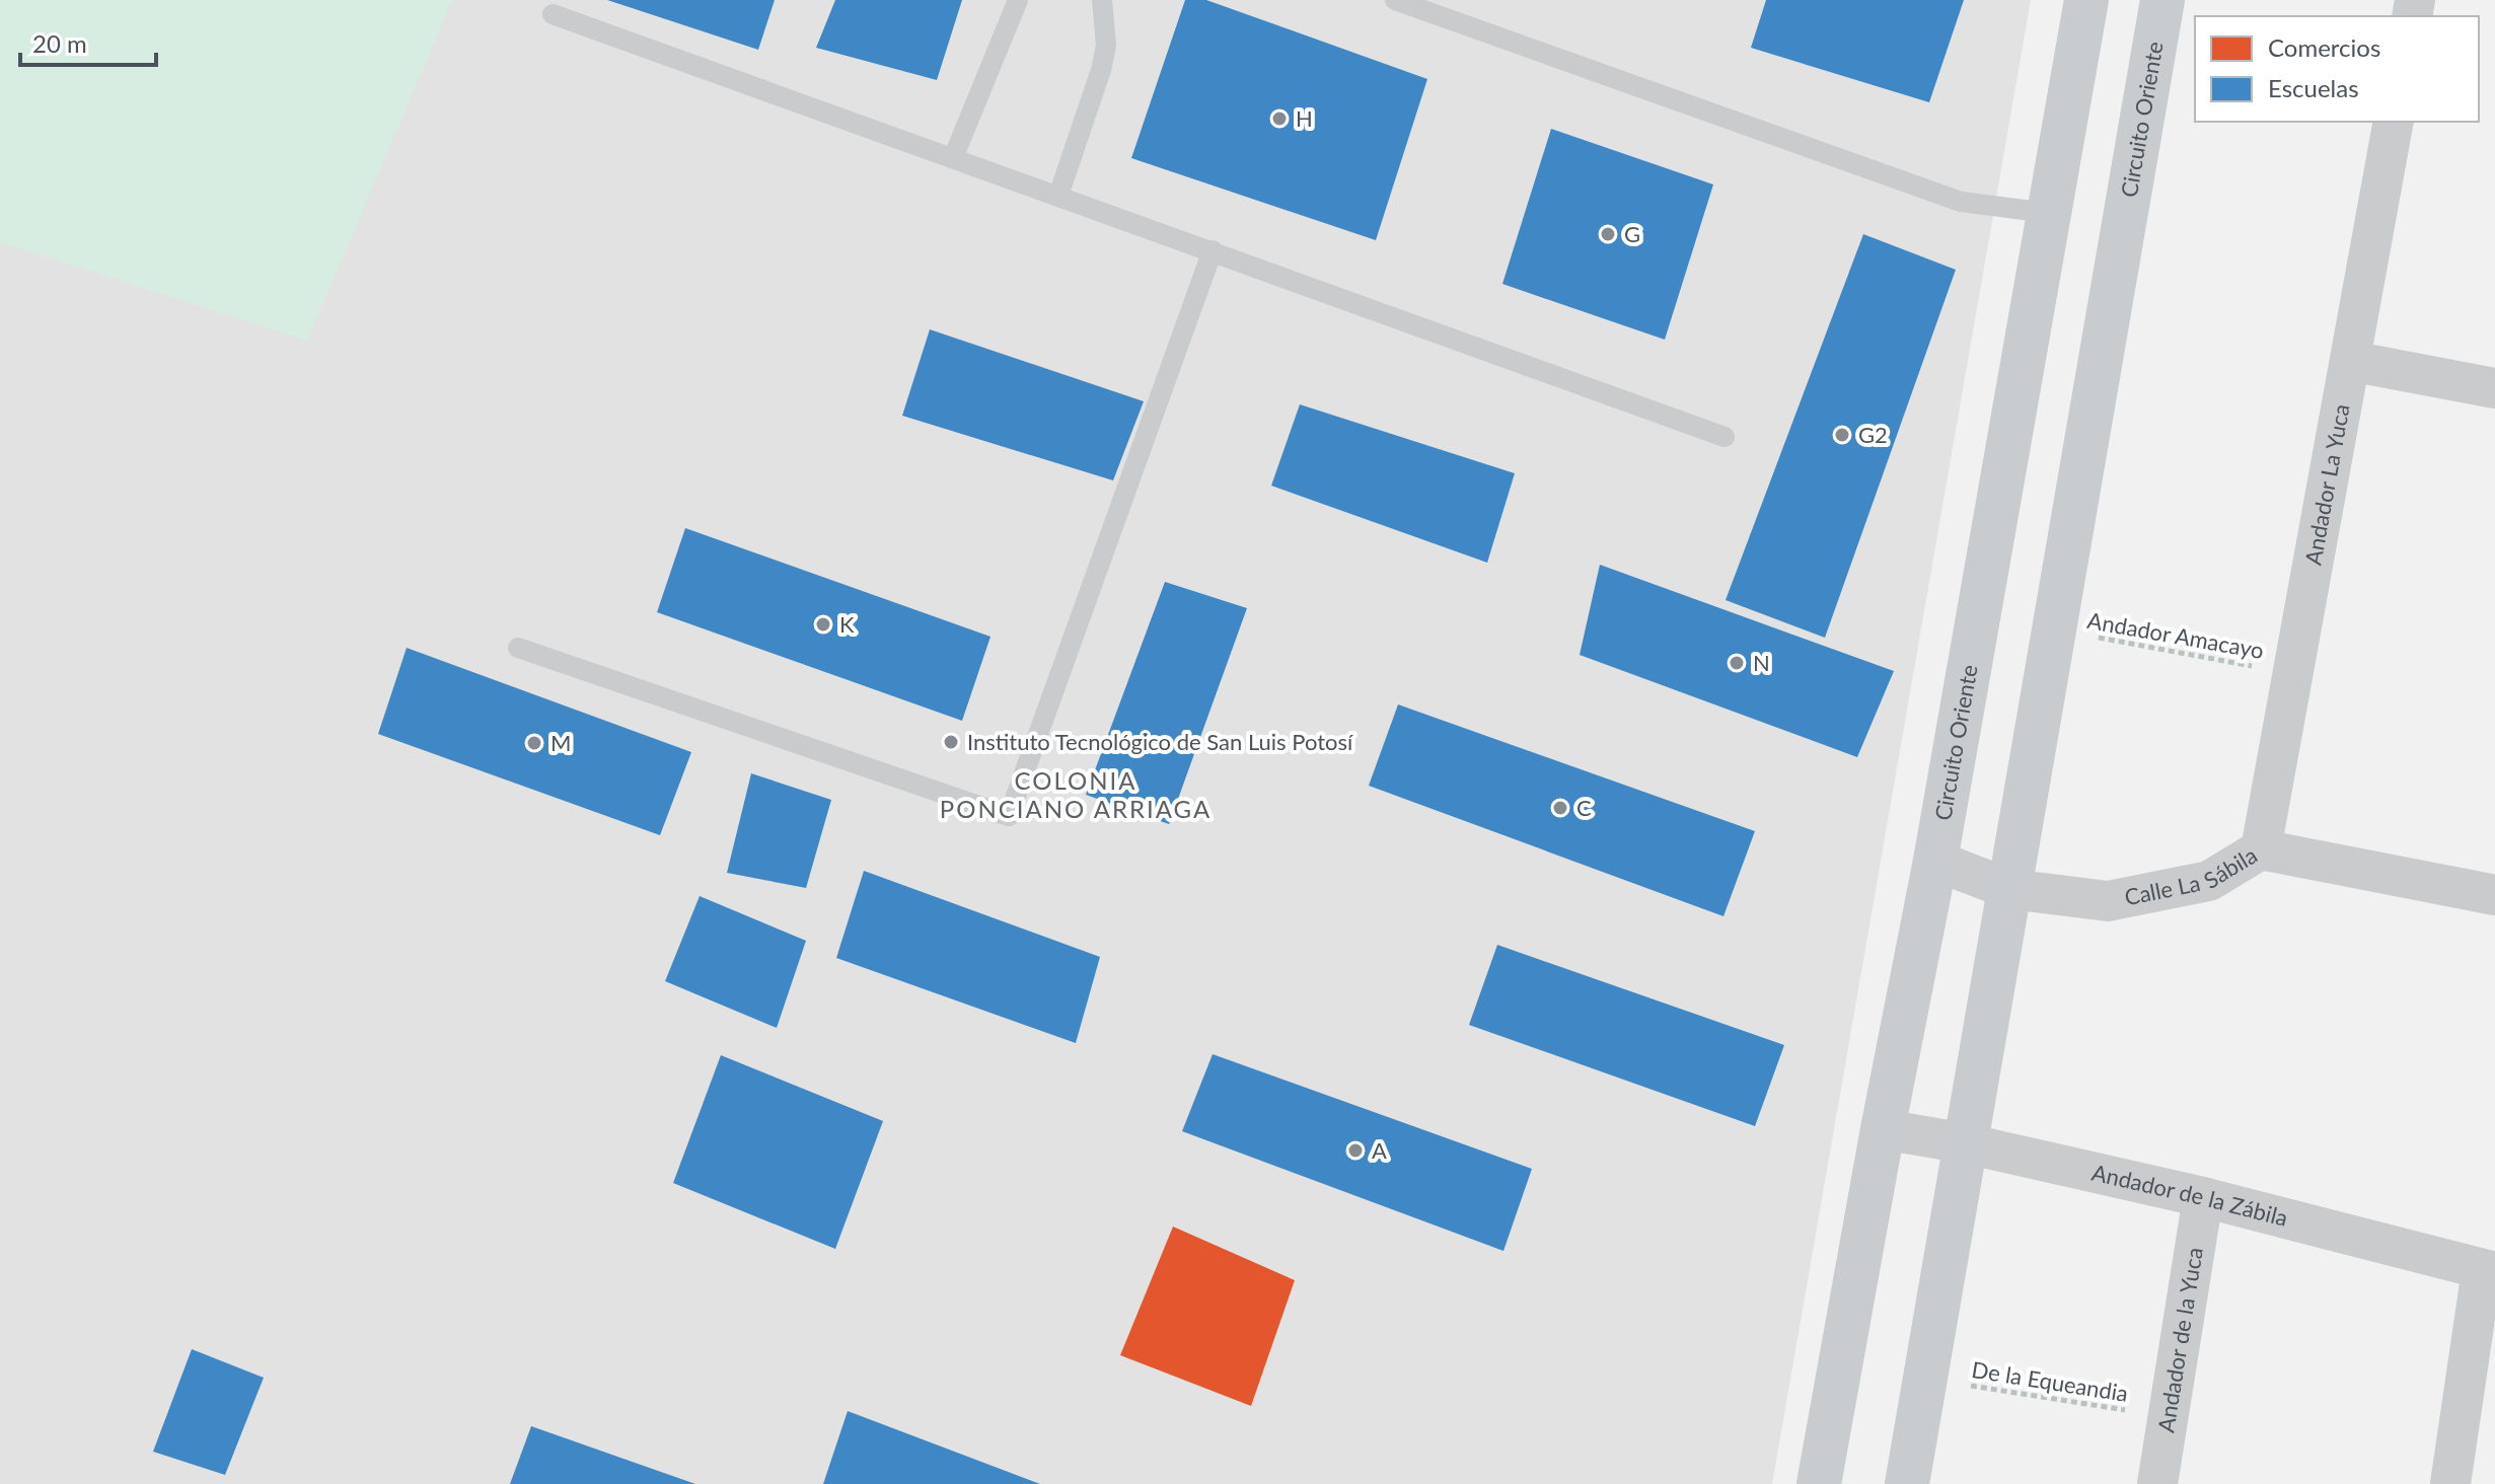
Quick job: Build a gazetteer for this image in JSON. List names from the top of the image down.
{
  "streets": {
    "street": [
      "Circuito Oriente",
      "Andador La Yuca",
      "Calle La Sábila",
      "Andador de la Zábila",
      "Andador de la Yuca"
    ],
    "path": ["Andador Amacayo", "De la Equeandia"]
  },
  "crossings": [
    ["Circuito Oriente", "Andador Amacayo"],
    ["Circuito Oriente", "Calle La Sábila"],
    ["Circuito Oriente", "Andador de la Zábila"],
    ["Circuito Oriente", "De la Equeandia"],
    ["Andador La Yuca", "Andador Amacayo"],
    ["Andador La Yuca", "Calle La Sábila"],
    ["Andador de la Zábila", "Andador de la Yuca"],
    ["Andador de la Yuca", "De la Equeandia"]
  ],
  "districts": ["COLONIA PONCIANO ARRIAGA"],
  "places": [
    "H",
    "G",
    "G2",
    "K",
    "N",
    "Instituto Tecnológico de San Luis Potosí",
    "M",
    "C",
    "A"
  ],
  "legend": ["Comercios", "Escuelas"],
  "scale_bar": "20 m"
}
